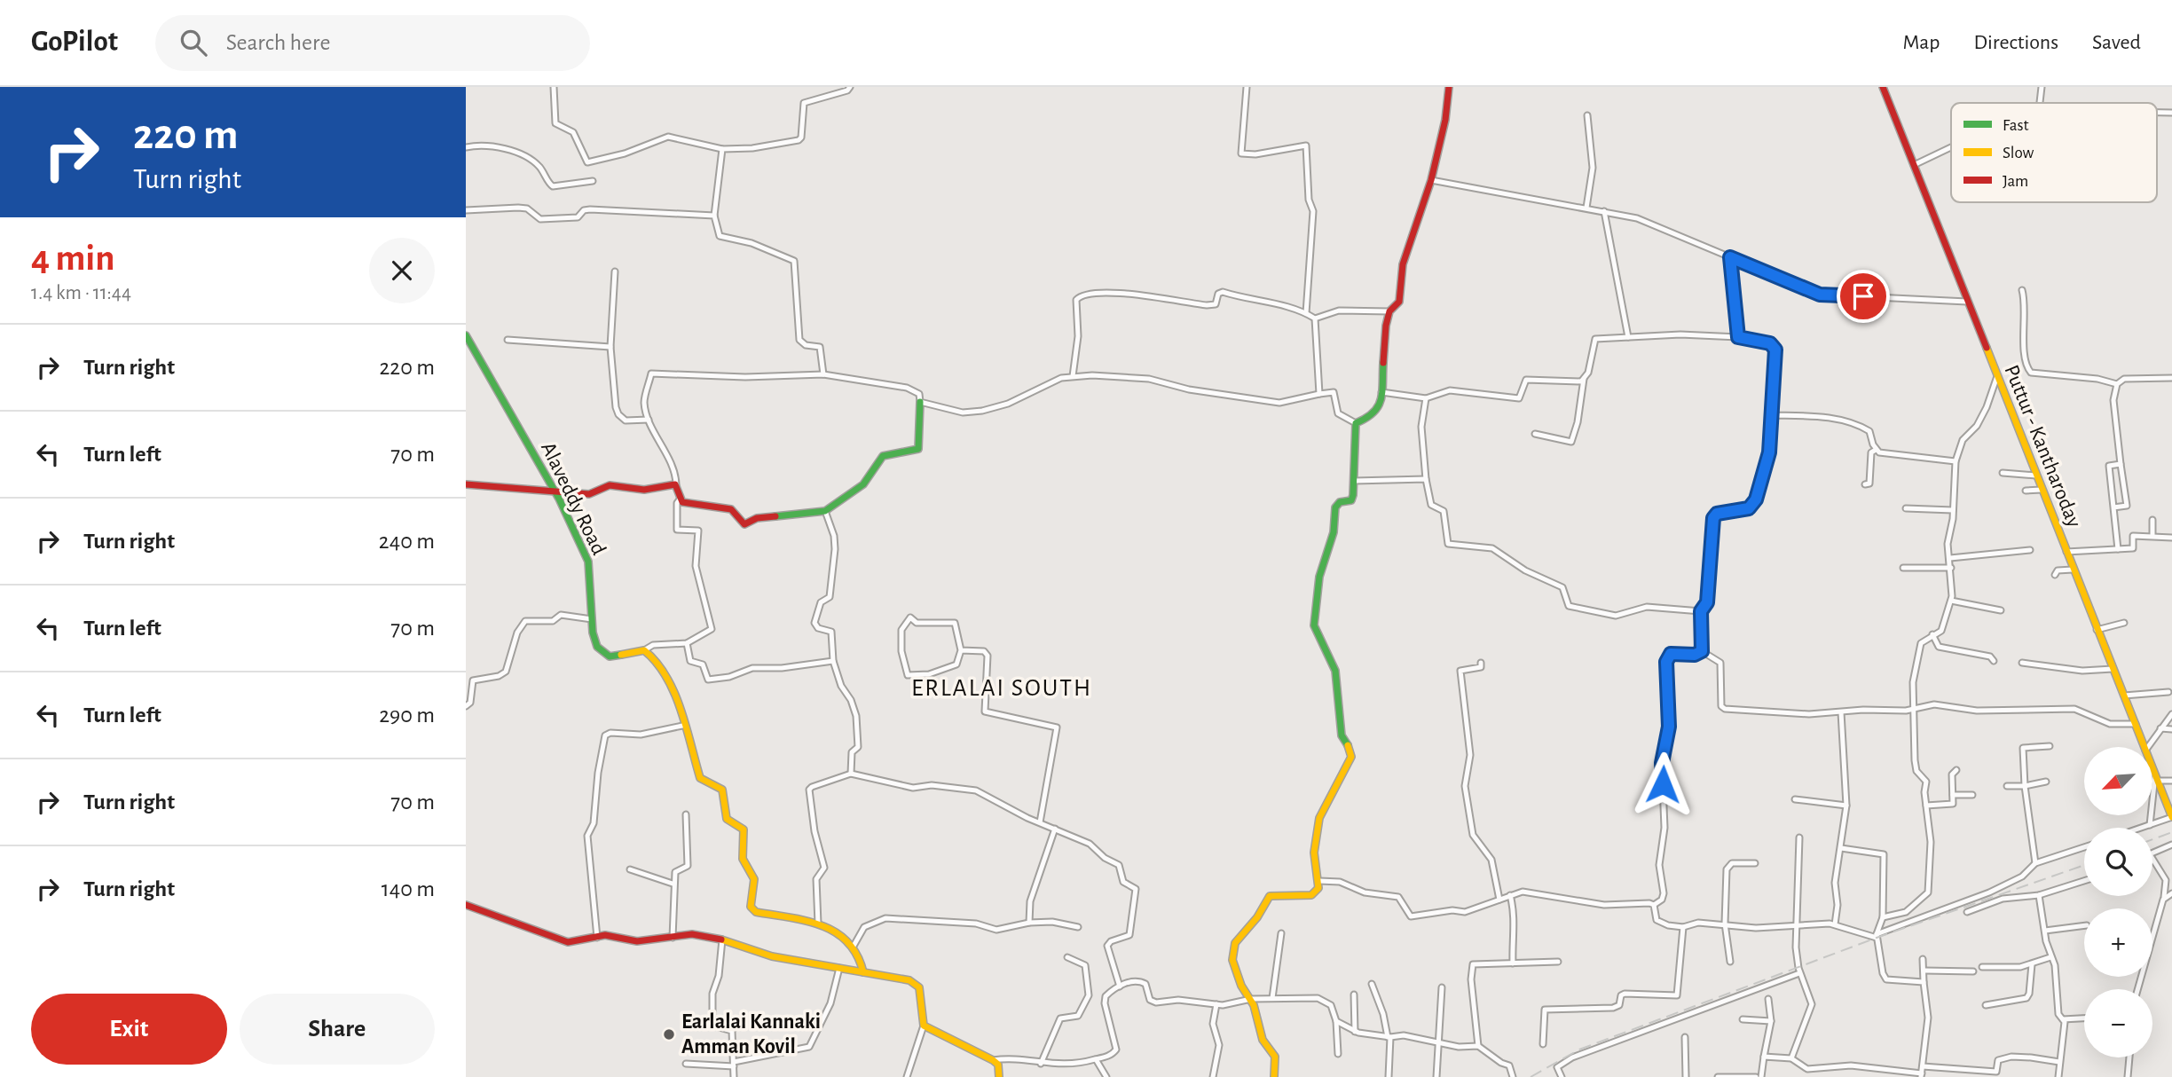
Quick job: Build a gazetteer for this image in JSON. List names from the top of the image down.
{
  "streets": {
    "street": ["Puttur - Kantharoday", "Alaveddy Road"]
  },
  "districts": ["ERLALAI SOUTH"],
  "places": ["Earlalai Kannaki Amman Kovil"],
  "legend": ["Fast", "Slow", "Jam"],
  "north": "bottom left",
  "page": {
    "header": "GoPilot",
    "search": "Search here",
    "nav": ["Map", "Directions", "Saved"],
    "turn": ["220 m", "Turn right"],
    "heading": ["4 min", "1.4 km · 11:44"],
    "list": [
      {
        "name": "Turn right",
        "value": "220 m"
      },
      {
        "name": "Turn left",
        "value": "70 m"
      },
      {
        "name": "Turn right",
        "value": "240 m"
      },
      {
        "name": "Turn left",
        "value": "70 m"
      },
      {
        "name": "Turn left",
        "value": "290 m"
      },
      {
        "name": "Turn right",
        "value": "70 m"
      },
      {
        "name": "Turn right",
        "value": "140 m"
      }
    ],
    "map_buttons": ["+", "−"],
    "buttons": ["Exit", "Share"]
  }
}
